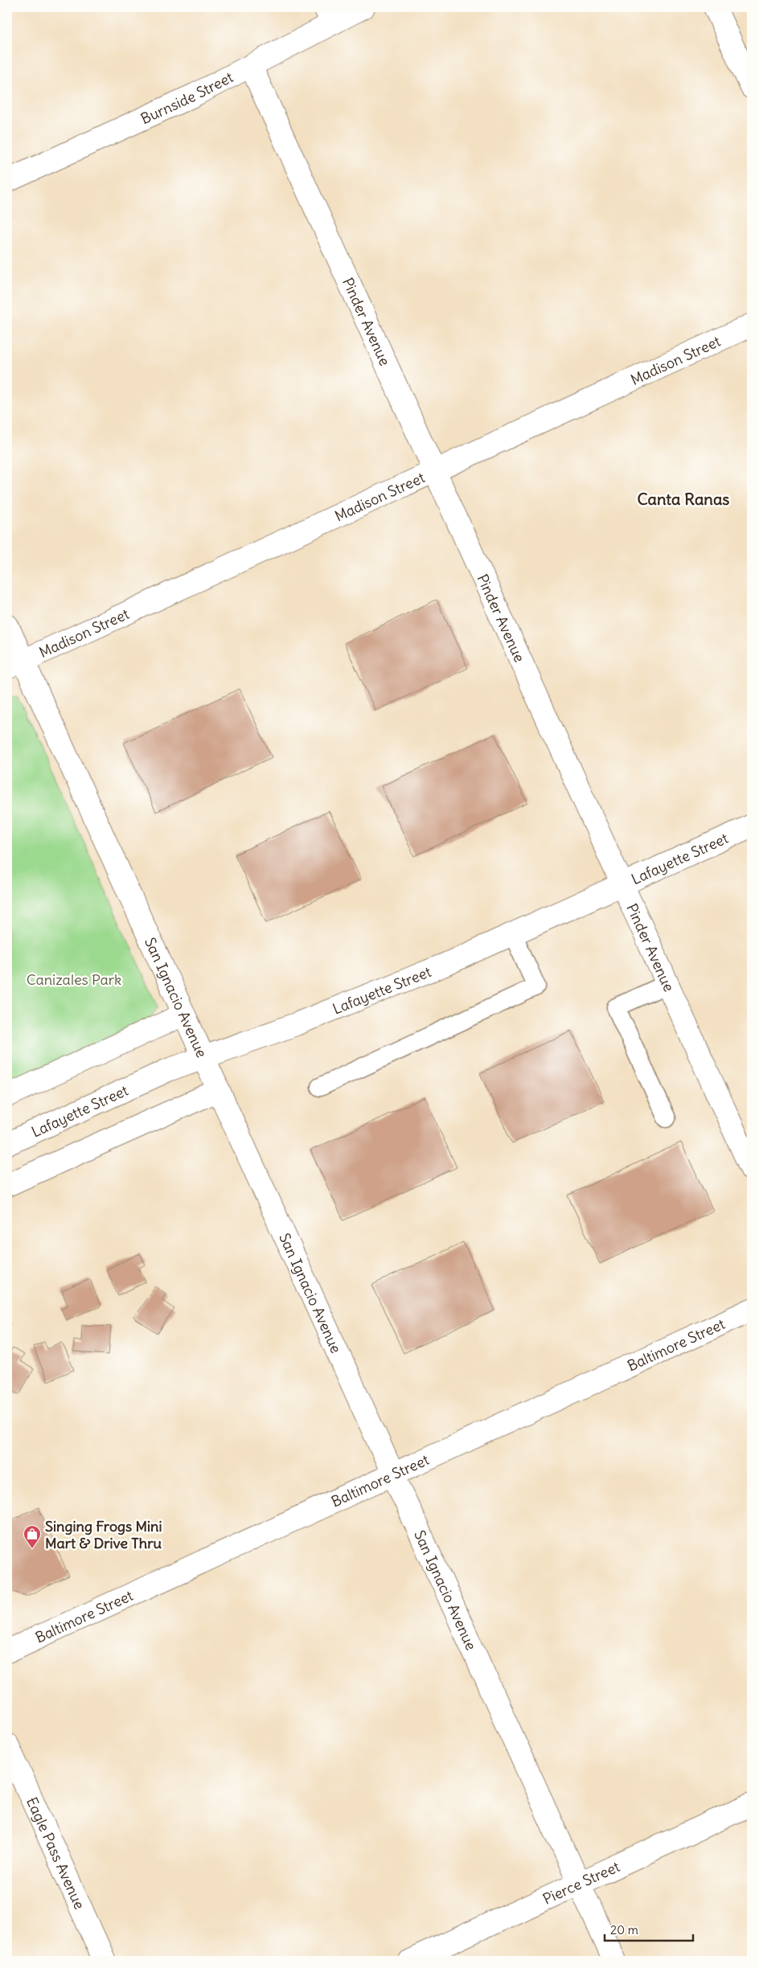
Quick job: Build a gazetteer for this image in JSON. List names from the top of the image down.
{
  "streets": {
    "street": [
      "Burnside Street",
      "Pinder Avenue",
      "Madison Street",
      "Lafayette Street",
      "San Ignacio Avenue",
      "Baltimore Street",
      "Eagle Pass Avenue",
      "Pierce Street"
    ]
  },
  "crossings": [
    ["Burnside Street", "Pinder Avenue"],
    ["Pinder Avenue", "Madison Street"],
    ["Pinder Avenue", "Lafayette Street"],
    ["Madison Street", "San Ignacio Avenue"],
    ["Lafayette Street", "San Ignacio Avenue"],
    ["San Ignacio Avenue", "Baltimore Street"],
    ["San Ignacio Avenue", "Pierce Street"]
  ],
  "districts": ["Canta Ranas"],
  "parks": ["Canizales Park"],
  "places": {
    "shop": ["Singing Frogs Mini Mart & Drive Thru"]
  },
  "scale_bar": "20 m"
}
